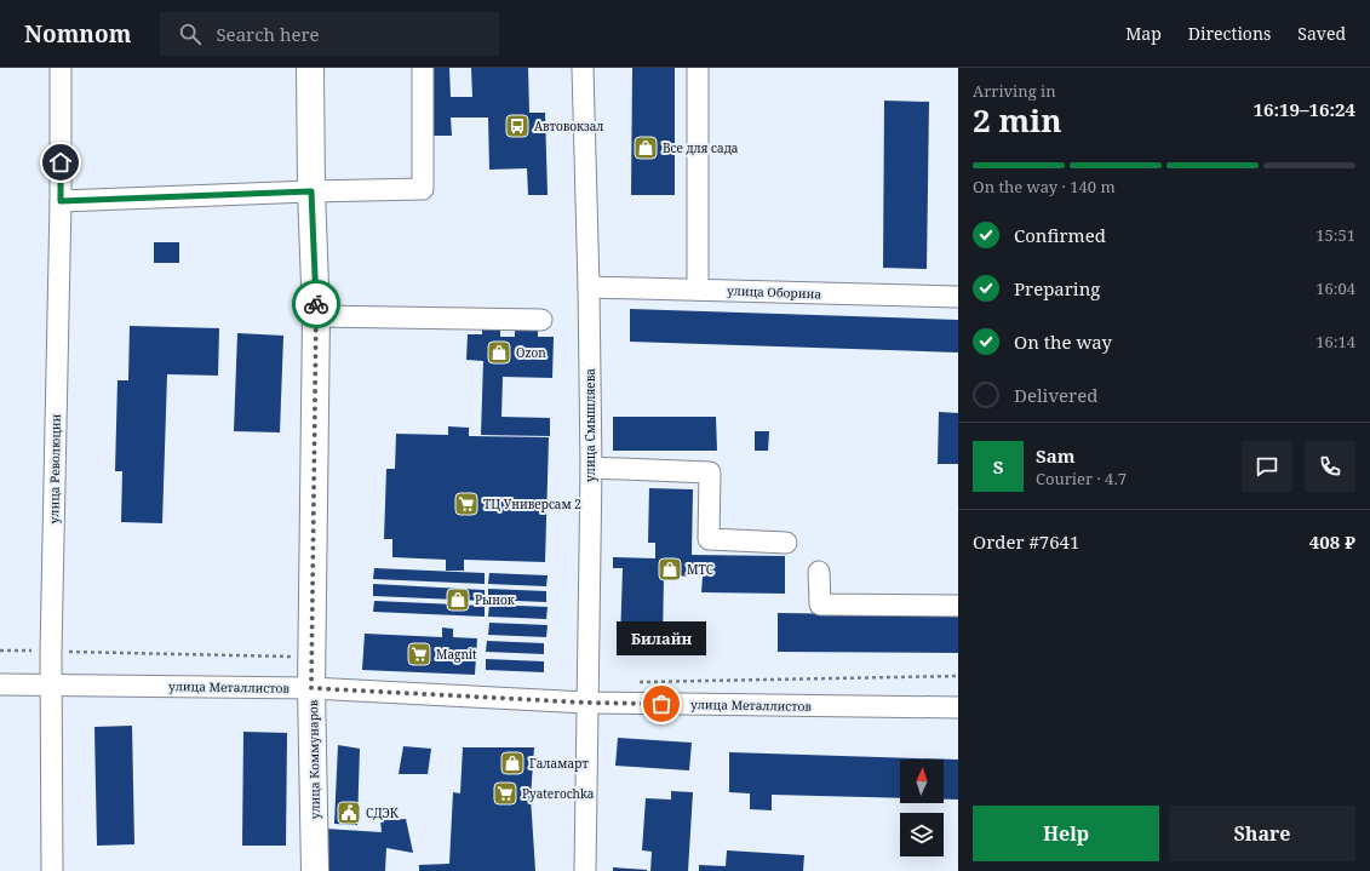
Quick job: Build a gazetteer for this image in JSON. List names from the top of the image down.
{
  "streets": {
    "main road": ["улица Коммунаров"],
    "street": [
      "улица Оборина",
      "улица Смышляева",
      "улица Революции",
      "улица Металлистов"
    ]
  },
  "crossings": [
    ["улица Оборина", "улица Смышляева"],
    ["улица Смышляева", "улица Металлистов"],
    ["улица Революции", "улица Металлистов"],
    ["улица Металлистов", "улица Коммунаров"]
  ],
  "places": {
    "bus stop": ["Автовокзал"],
    "shop": [
      "Все для сада",
      "Ozon",
      "МТС",
      "Рынок",
      "Галамарт"
    ],
    "supermarket": ["ТЦ Универсам 2", "Magnit", "Pyaterochka"],
    "other": ["Билайн"],
    "public building": ["СДЭК"]
  },
  "north": "top",
  "page": {
    "header": "Nomnom",
    "search": "Search here",
    "nav": ["Map", "Directions", "Saved"],
    "heading": ["2 min", "Arriving in", "16:19–16:24"],
    "panel": [
      "Sam",
      "Courier · 4.7",
      "Order #7641",
      "408 ₽"
    ],
    "bar": "On the way · 140 m",
    "list": [
      ["Confirmed", "15:51"],
      ["Preparing", "16:04"],
      ["On the way", "16:14"],
      "Delivered"
    ],
    "round": "S",
    "bubble": "Билайн",
    "buttons": ["Help", "Share"]
  }
}
